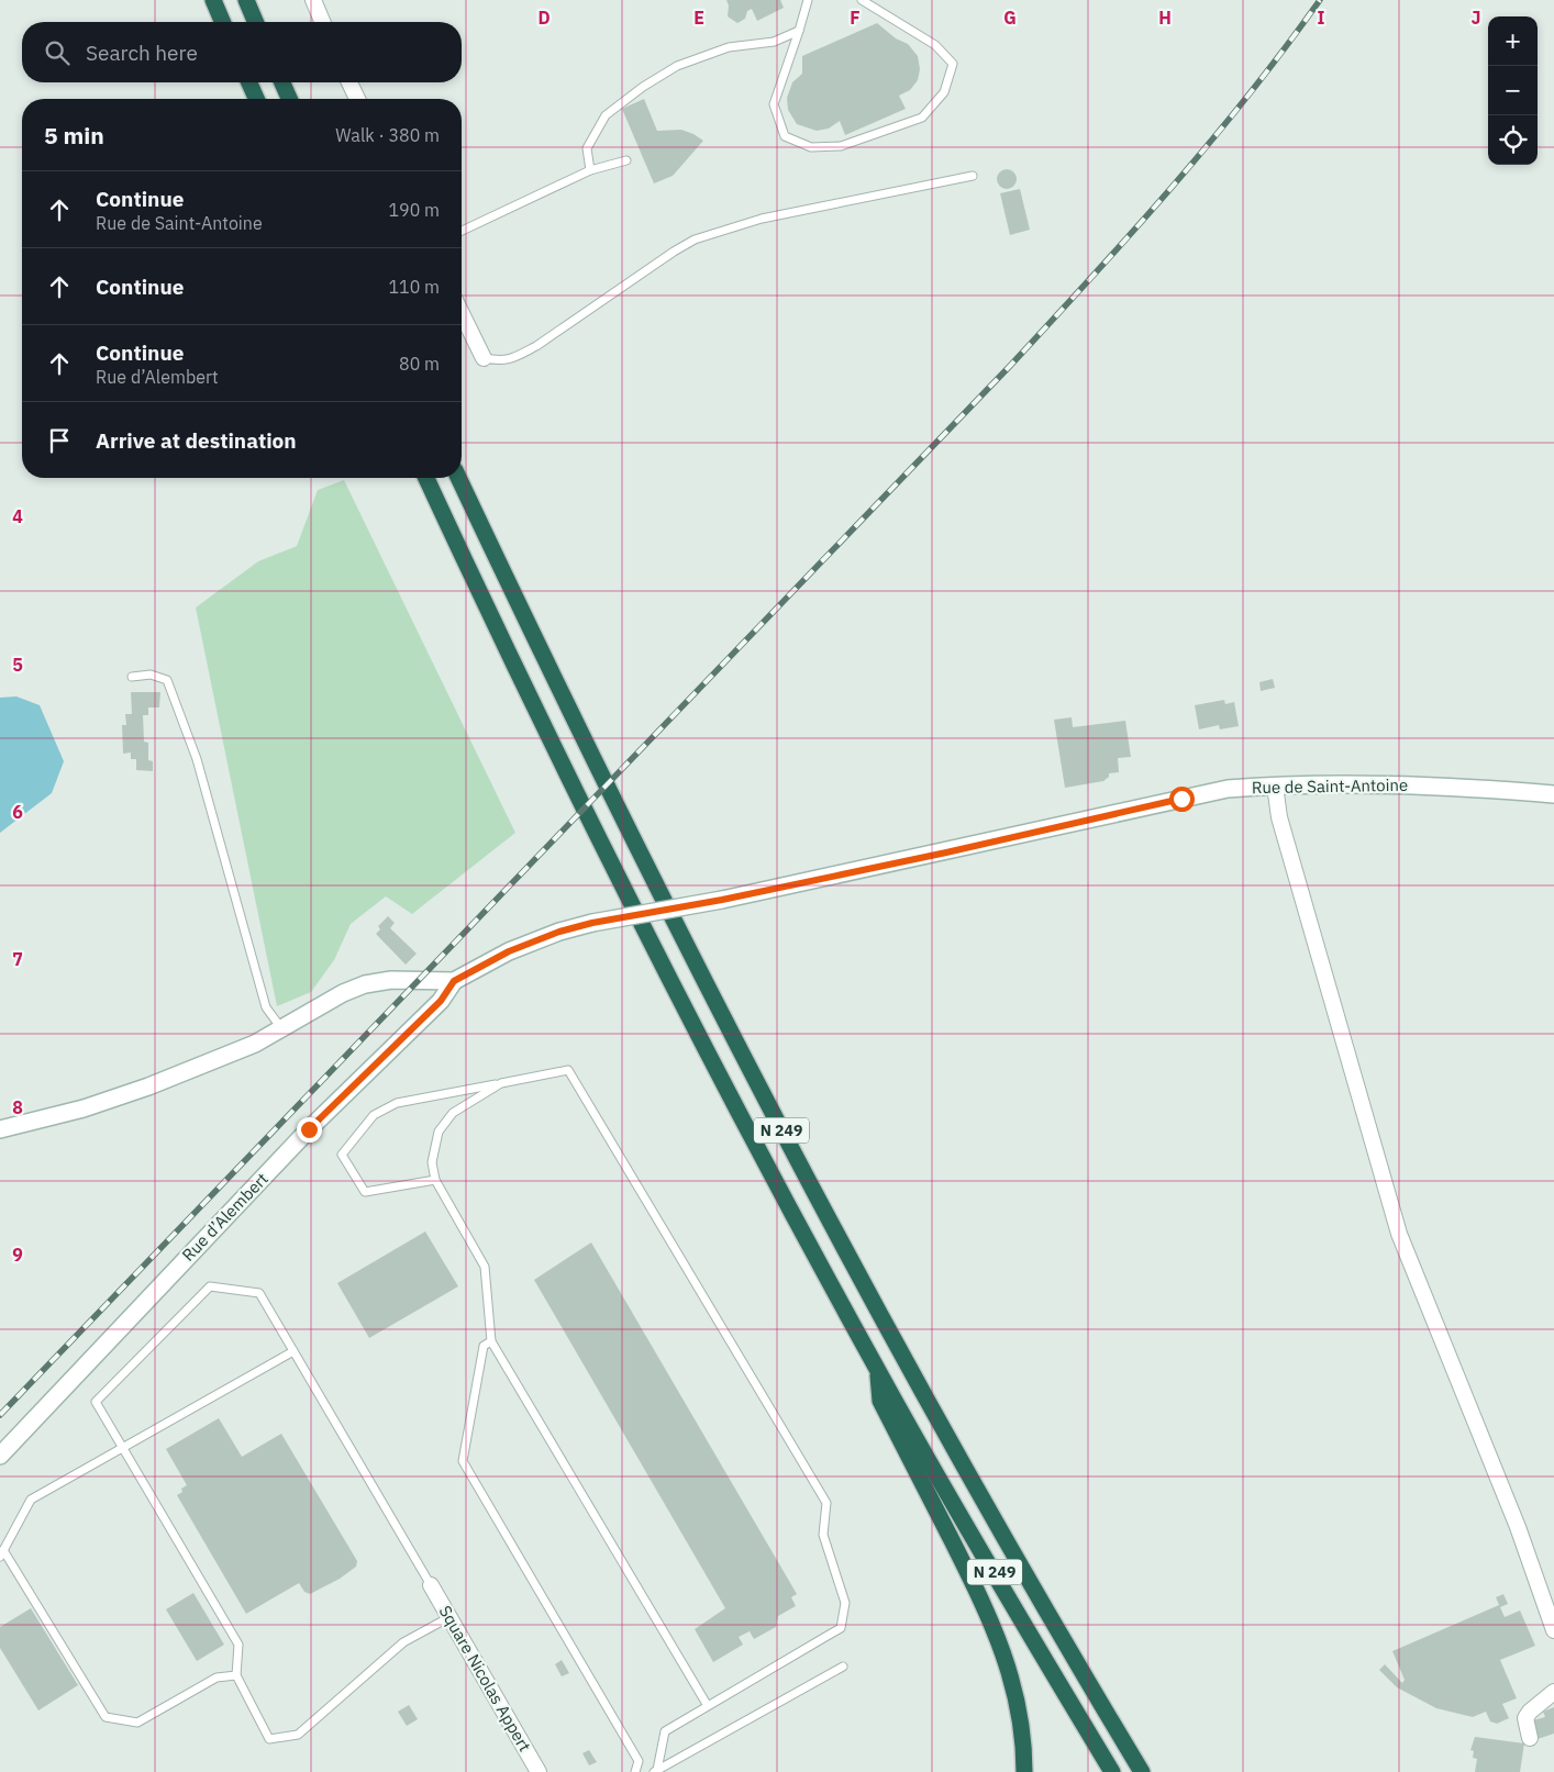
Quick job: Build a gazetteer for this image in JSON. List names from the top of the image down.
{
  "streets": {
    "highway": ["N 249"],
    "street": ["Rue de Saint-Antoine", "Rue d’Alembert", "Square Nicolas Appert"]
  },
  "crossings": [
    ["Rue de Saint-Antoine", "Rue d’Alembert"]
  ],
  "page": {
    "map_buttons": ["+", "−"],
    "search": "Search here",
    "heading": ["5 min", "Walk · 380 m"],
    "list": [
      ["Continue", "Rue de Saint-Antoine", "190 m"],
      ["Continue", "110 m"],
      ["Continue", "Rue d’Alembert", "80 m"],
      "Arrive at destination"
    ]
  },
  "grid": {
    "columns": [
      "D",
      "E",
      "F",
      "G",
      "H",
      "I",
      "J"
    ],
    "rows": [
      "4",
      "5",
      "6",
      "7",
      "8",
      "9"
    ]
  }
}
